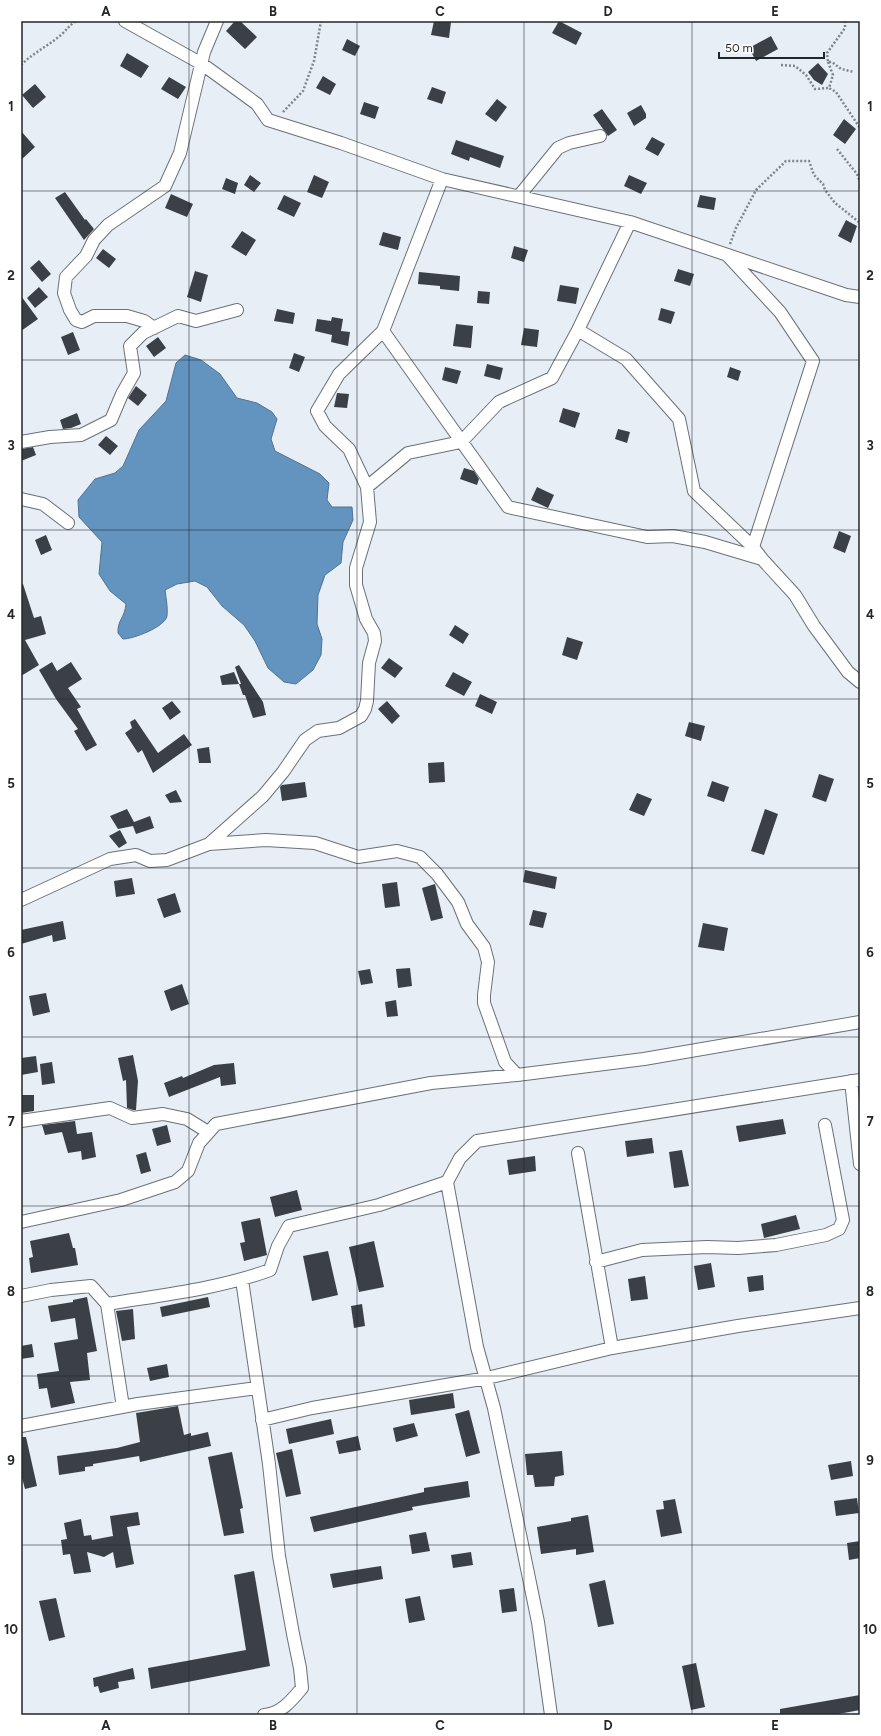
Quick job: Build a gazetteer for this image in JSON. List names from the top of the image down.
{
  "scale_bar": "50 m",
  "grid": {
    "columns": [
      "A",
      "B",
      "C",
      "D",
      "E"
    ],
    "rows": [
      "1",
      "2",
      "3",
      "4",
      "5",
      "6",
      "7",
      "8",
      "9",
      "10"
    ]
  }
}
